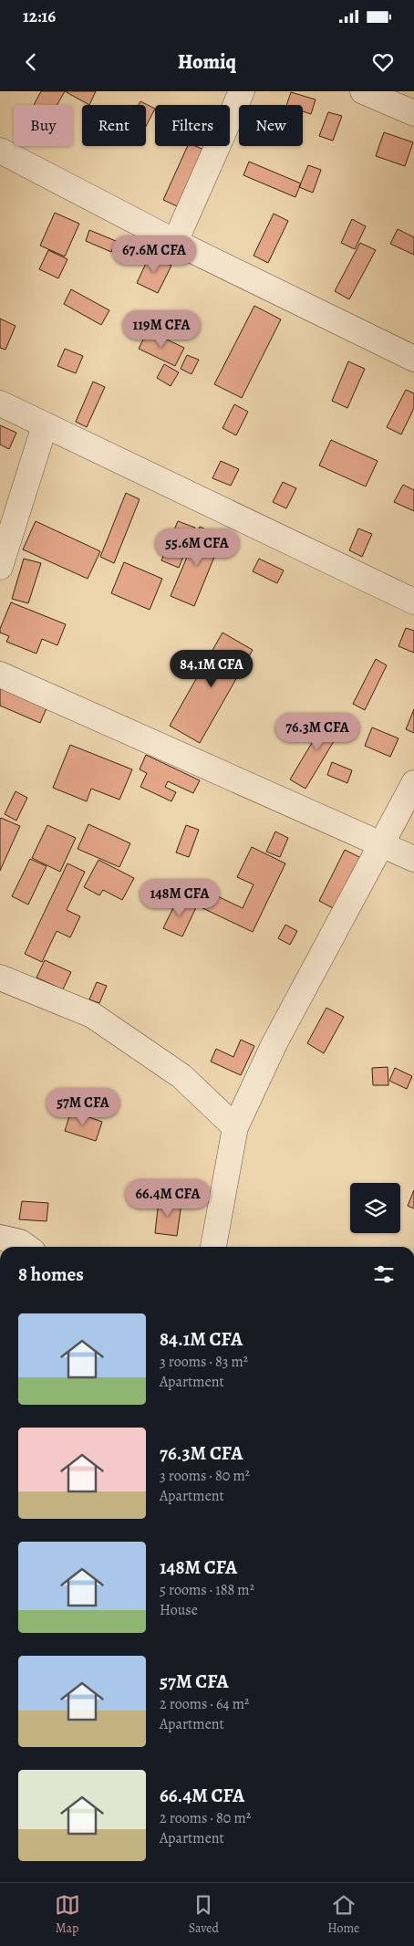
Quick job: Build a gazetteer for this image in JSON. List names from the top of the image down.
{
  "page": {
    "status": "12:16",
    "header": "Homiq",
    "chip": [
      "Buy",
      "Rent",
      "Filters",
      "New"
    ],
    "price": [
      "67.6M CFA",
      "119M CFA",
      "55.6M CFA",
      "84.1M CFA",
      "76.3M CFA",
      "148M CFA",
      "57M CFA",
      "66.4M CFA"
    ],
    "heading": "8 homes",
    "list": [
      {
        "name": "84.1M CFA",
        "note": "3 rooms · 83 m² · Apartment"
      },
      {
        "name": "76.3M CFA",
        "note": "3 rooms · 80 m² · Apartment"
      },
      {
        "name": "148M CFA",
        "note": "5 rooms · 188 m² · House"
      },
      {
        "name": "57M CFA",
        "note": "2 rooms · 64 m² · Apartment"
      },
      {
        "name": "66.4M CFA",
        "note": "2 rooms · 80 m² · Apartment"
      }
    ],
    "tabs": ["Map", "Saved", "Home"]
  }
}
